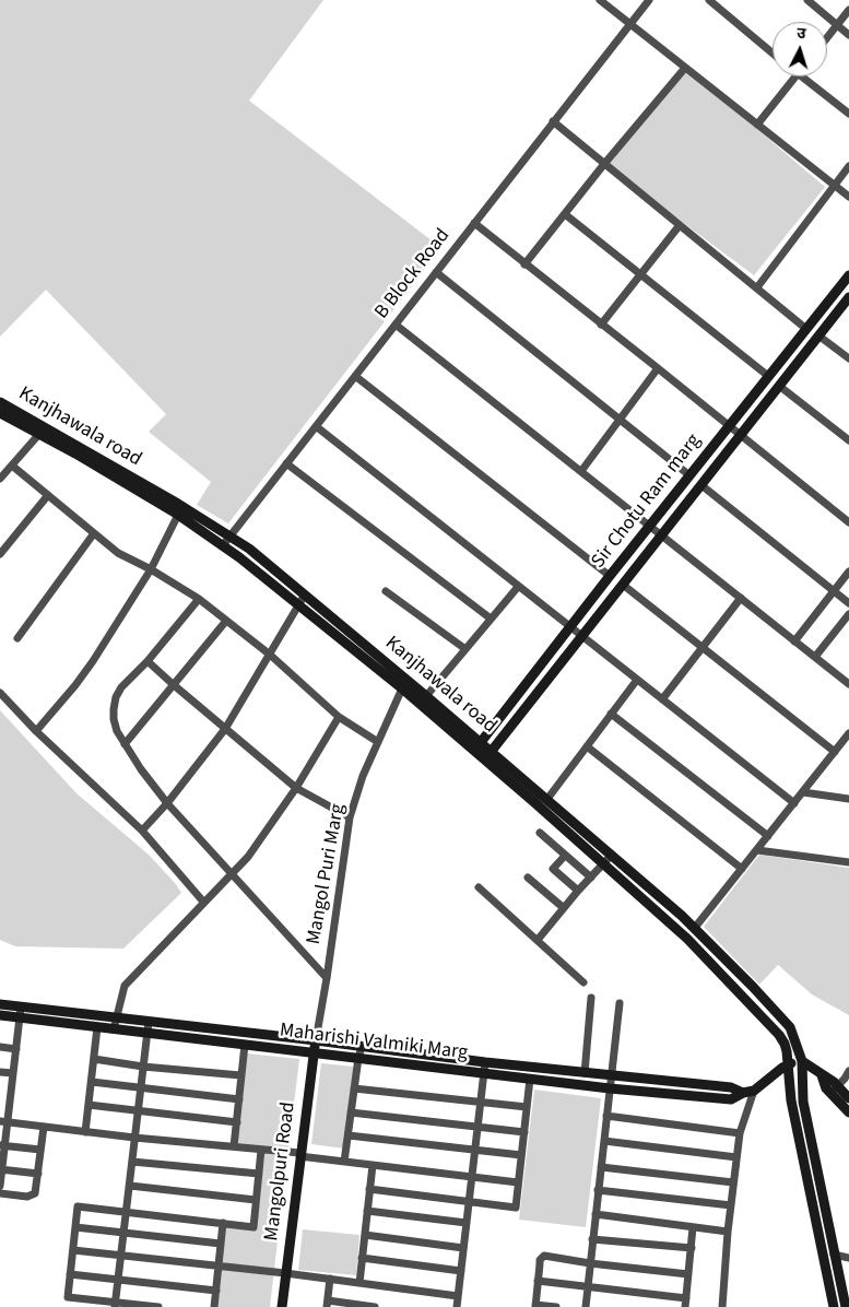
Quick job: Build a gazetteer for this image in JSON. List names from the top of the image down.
{
  "streets": {
    "street": [
      "B Block Road",
      "Kanjhawala road",
      "Sir Chotu Ram marg",
      "Mangol Puri Marg",
      "Maharishi Valmiki Marg",
      "Mangolpuri Road"
    ]
  },
  "crossings": [
    ["B Block Road", "Kanjhawala road"],
    ["Kanjhawala road", "Sir Chotu Ram marg"],
    ["Kanjhawala road", "Mangol Puri Marg"],
    ["Kanjhawala road", "Maharishi Valmiki Marg"],
    ["Mangol Puri Marg", "Maharishi Valmiki Marg"],
    ["Mangol Puri Marg", "Mangolpuri Road"],
    ["Maharishi Valmiki Marg", "Mangolpuri Road"]
  ],
  "north": "top"
}
